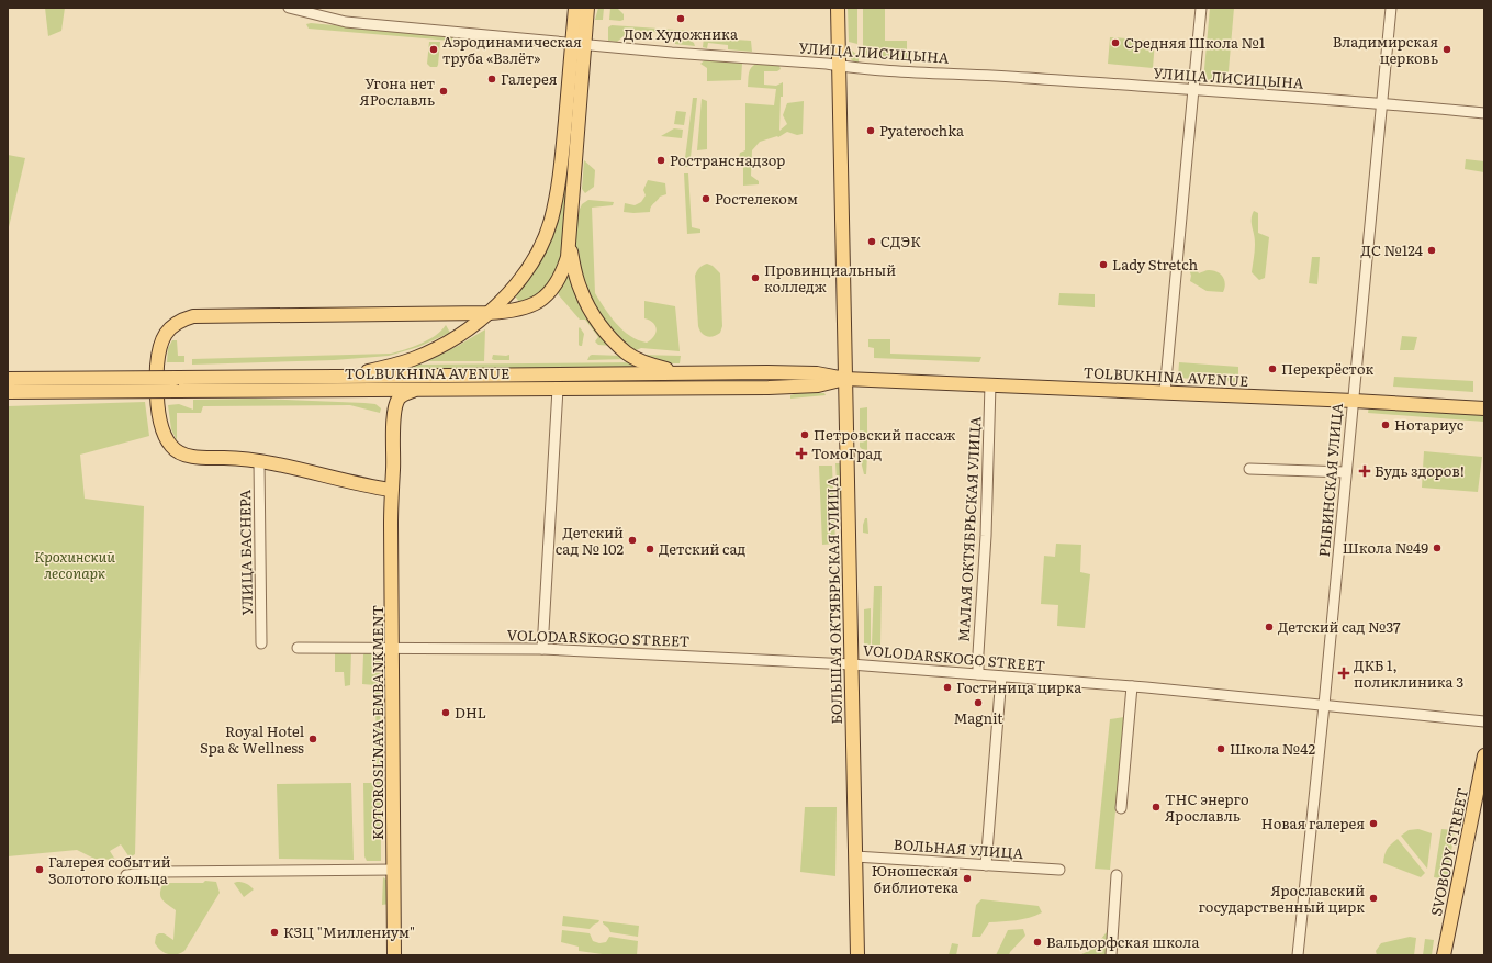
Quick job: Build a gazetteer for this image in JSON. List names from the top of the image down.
{
  "streets": {
    "main road": [
      "TOLBUKHINA AVENUE",
      "БОЛЬШАЯ ОКТЯБРЬСКАЯ УЛИЦА",
      "KOTOROSL'NAYA EMBANKMENT",
      "SVOBODY STREET"
    ],
    "street": [
      "УЛИЦА ЛИСИЦЫНА",
      "РЫБИНСКАЯ УЛИЦА",
      "МАЛАЯ ОКТЯБРЬСКАЯ УЛИЦА",
      "УЛИЦА БАСНЕРА",
      "VOLODARSKOGO STREET",
      "ВОЛЬНАЯ УЛИЦА"
    ]
  },
  "crossings": [
    ["УЛИЦА ЛИСИЦЫНА", "РЫБИНСКАЯ УЛИЦА"],
    ["УЛИЦА ЛИСИЦЫНА", "БОЛЬШАЯ ОКТЯБРЬСКАЯ УЛИЦА"],
    ["TOLBUKHINA AVENUE", "РЫБИНСКАЯ УЛИЦА"],
    ["TOLBUKHINA AVENUE", "МАЛАЯ ОКТЯБРЬСКАЯ УЛИЦА"],
    ["TOLBUKHINA AVENUE", "БОЛЬШАЯ ОКТЯБРЬСКАЯ УЛИЦА"],
    ["РЫБИНСКАЯ УЛИЦА", "VOLODARSKOGO STREET"],
    ["МАЛАЯ ОКТЯБРЬСКАЯ УЛИЦА", "VOLODARSKOGO STREET"],
    ["БОЛЬШАЯ ОКТЯБРЬСКАЯ УЛИЦА", "VOLODARSKOGO STREET"],
    ["БОЛЬШАЯ ОКТЯБРЬСКАЯ УЛИЦА", "ВОЛЬНАЯ УЛИЦА"],
    ["VOLODARSKOGO STREET", "KOTOROSL'NAYA EMBANKMENT"]
  ],
  "parks": ["Крохинский лесопарк"],
  "places": {
    "other": [
      "Дом Художника",
      "Средняя Школа №1",
      "Аэродинамическая труба «Взлёт»",
      "Владимирская церковь",
      "Галерея",
      "Угона нет ЯРославль",
      "Pyaterochka",
      "Ространснадзор",
      "Ростелеком",
      "СДЭК",
      "ДС №124",
      "Lady Stretch",
      "Провинциальный колледж",
      "Перекрёсток",
      "Нотариус",
      "Петровский пассаж",
      "Детский сад № 102",
      "Школа №49",
      "Детский сад",
      "Детский сад №37",
      "Гостиница цирка",
      "Magnit",
      "DHL",
      "Royal Hotel Spa & Wеllness",
      "Школа №42",
      "ТНС энерго Ярославль",
      "Новая галерея",
      "Галерея событий Золотого кольца",
      "Юношеская библиотека",
      "Ярославский государственный цирк",
      "КЗЦ \"Миллениум\"",
      "Вальдорфская школа"
    ],
    "health": ["ТомоГрад", "Будь здоров!", "ДКБ 1, поликлиника 3"]
  }
}
